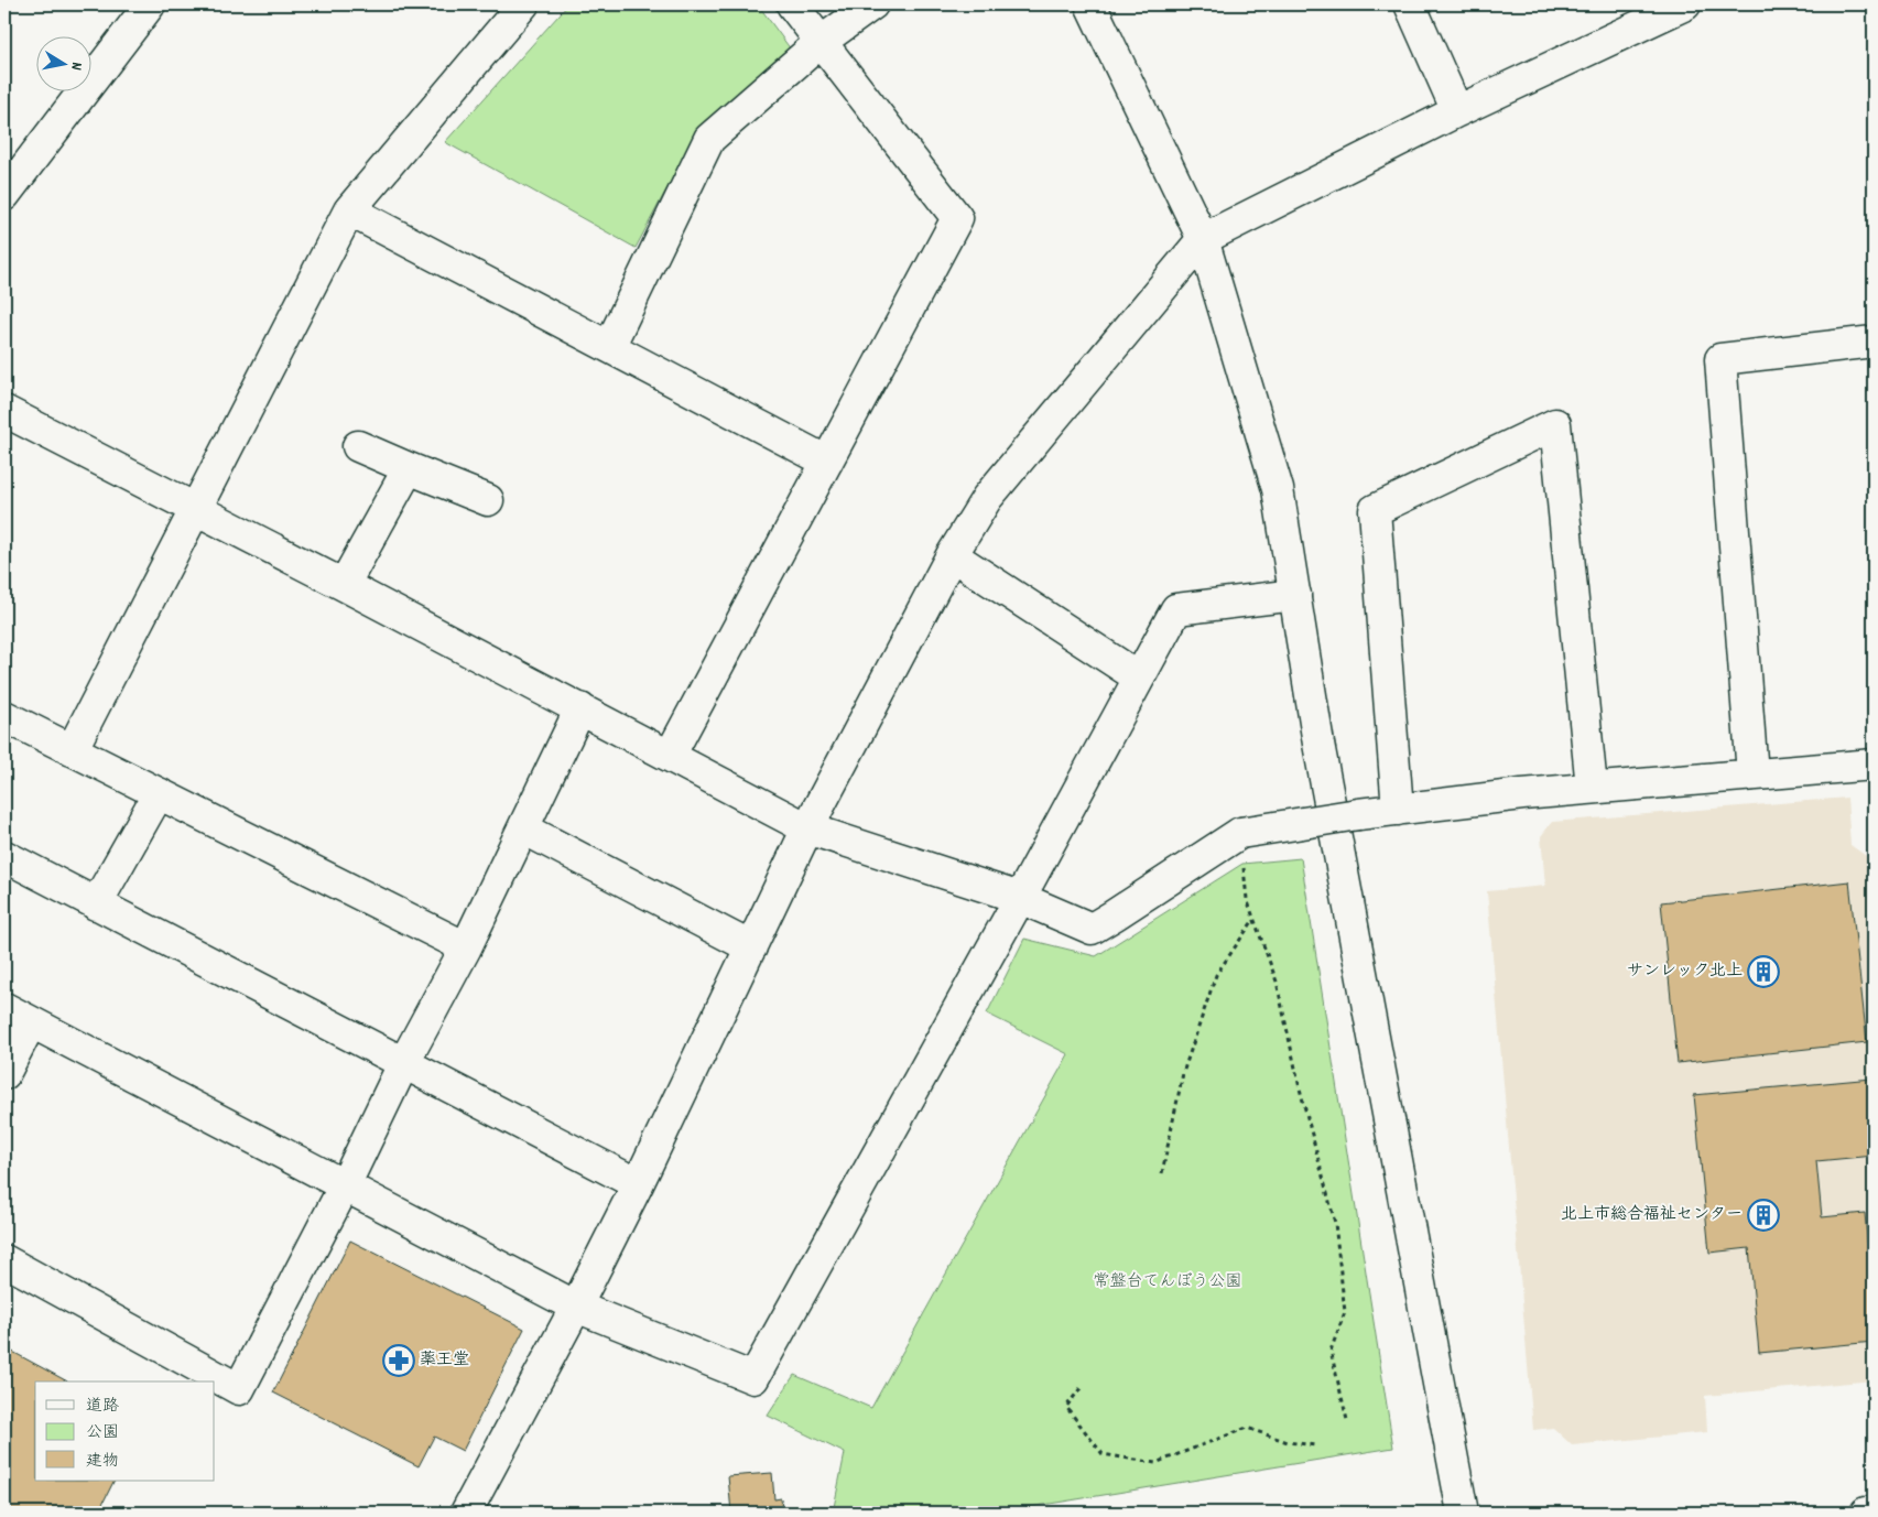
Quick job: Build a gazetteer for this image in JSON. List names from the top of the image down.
{
  "parks": ["常盤台てんぼう公園"],
  "places": {
    "building": ["サンレック北上", "北上市総合福祉センター"],
    "pharmacy": ["薬王堂"]
  },
  "legend": ["道路", "公園", "建物"],
  "north": "right"
}
